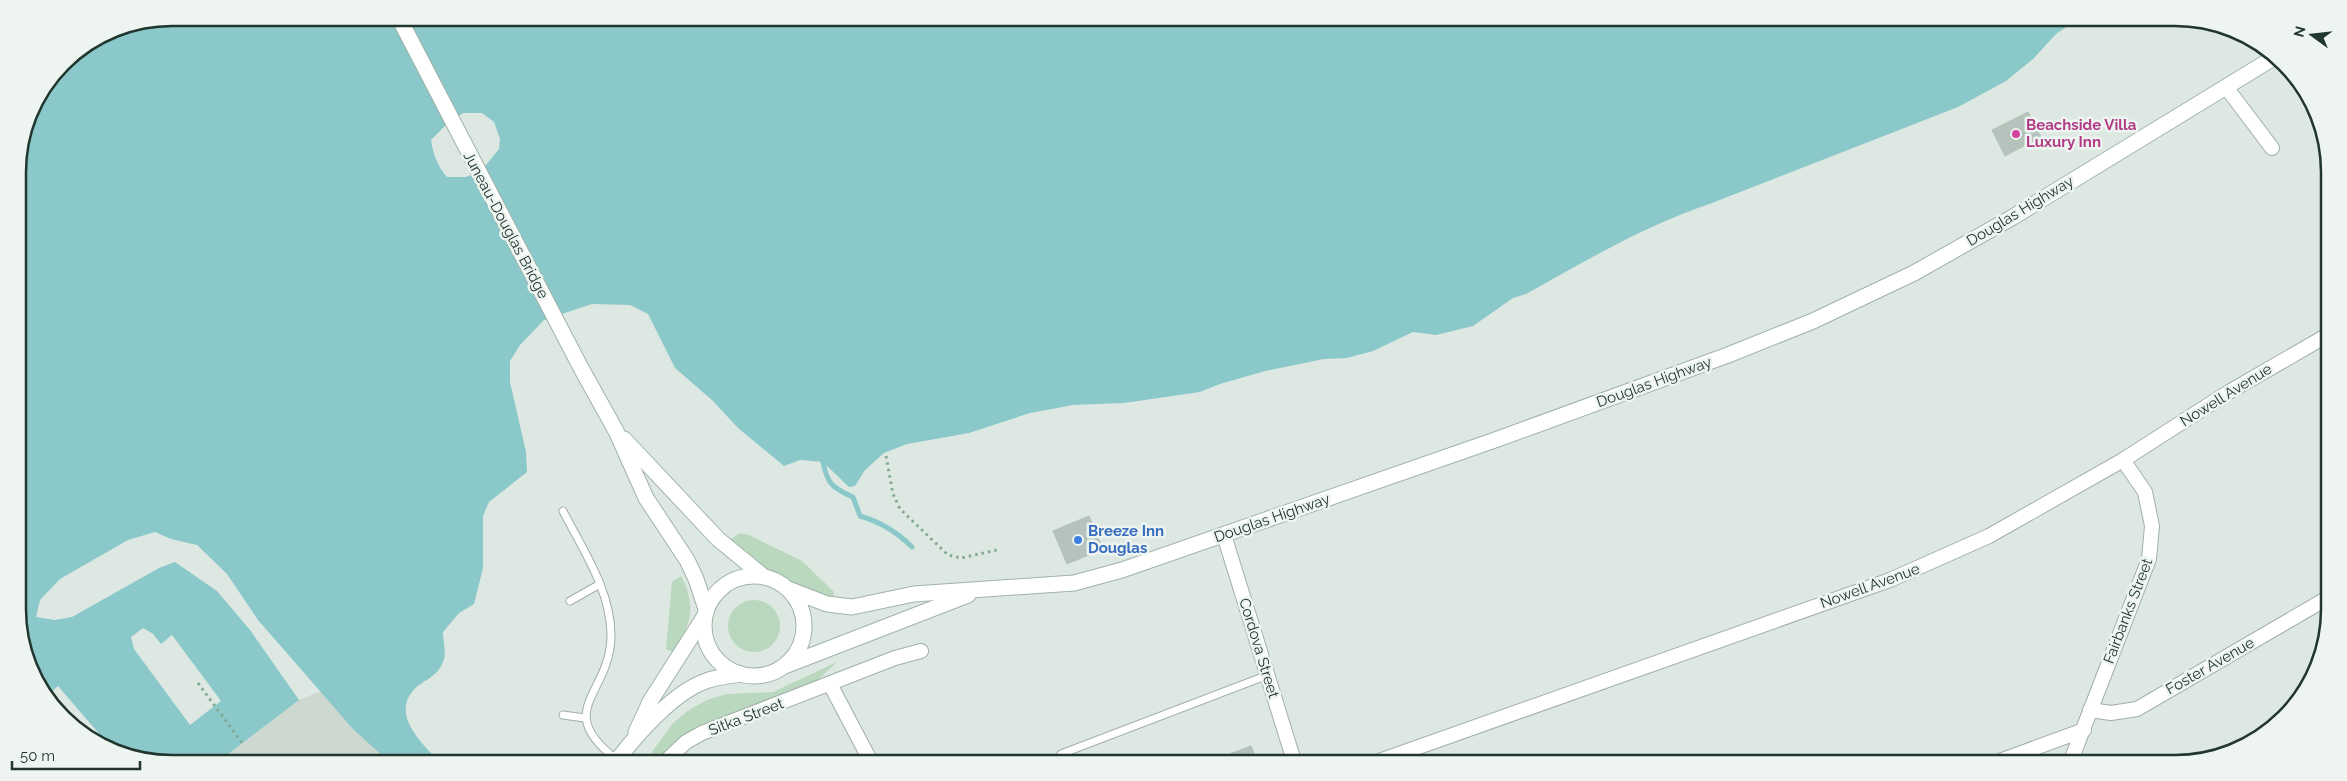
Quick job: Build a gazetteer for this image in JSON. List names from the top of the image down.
{
  "streets": {
    "main road": ["Douglas Highway", "Juneau-Douglas Bridge"],
    "street": [
      "Nowell Avenue",
      "Fairbanks Street",
      "Cordova Street",
      "Foster Avenue",
      "Sitka Street"
    ]
  },
  "crossings": [
    ["Douglas Highway", "Cordova Street"],
    ["Nowell Avenue", "Fairbanks Street"],
    ["Fairbanks Street", "Foster Avenue"]
  ],
  "places": ["Beachside Villa Luxury Inn", "Breeze Inn Douglas"],
  "scale_bar": "50 m",
  "north": "left"
}
